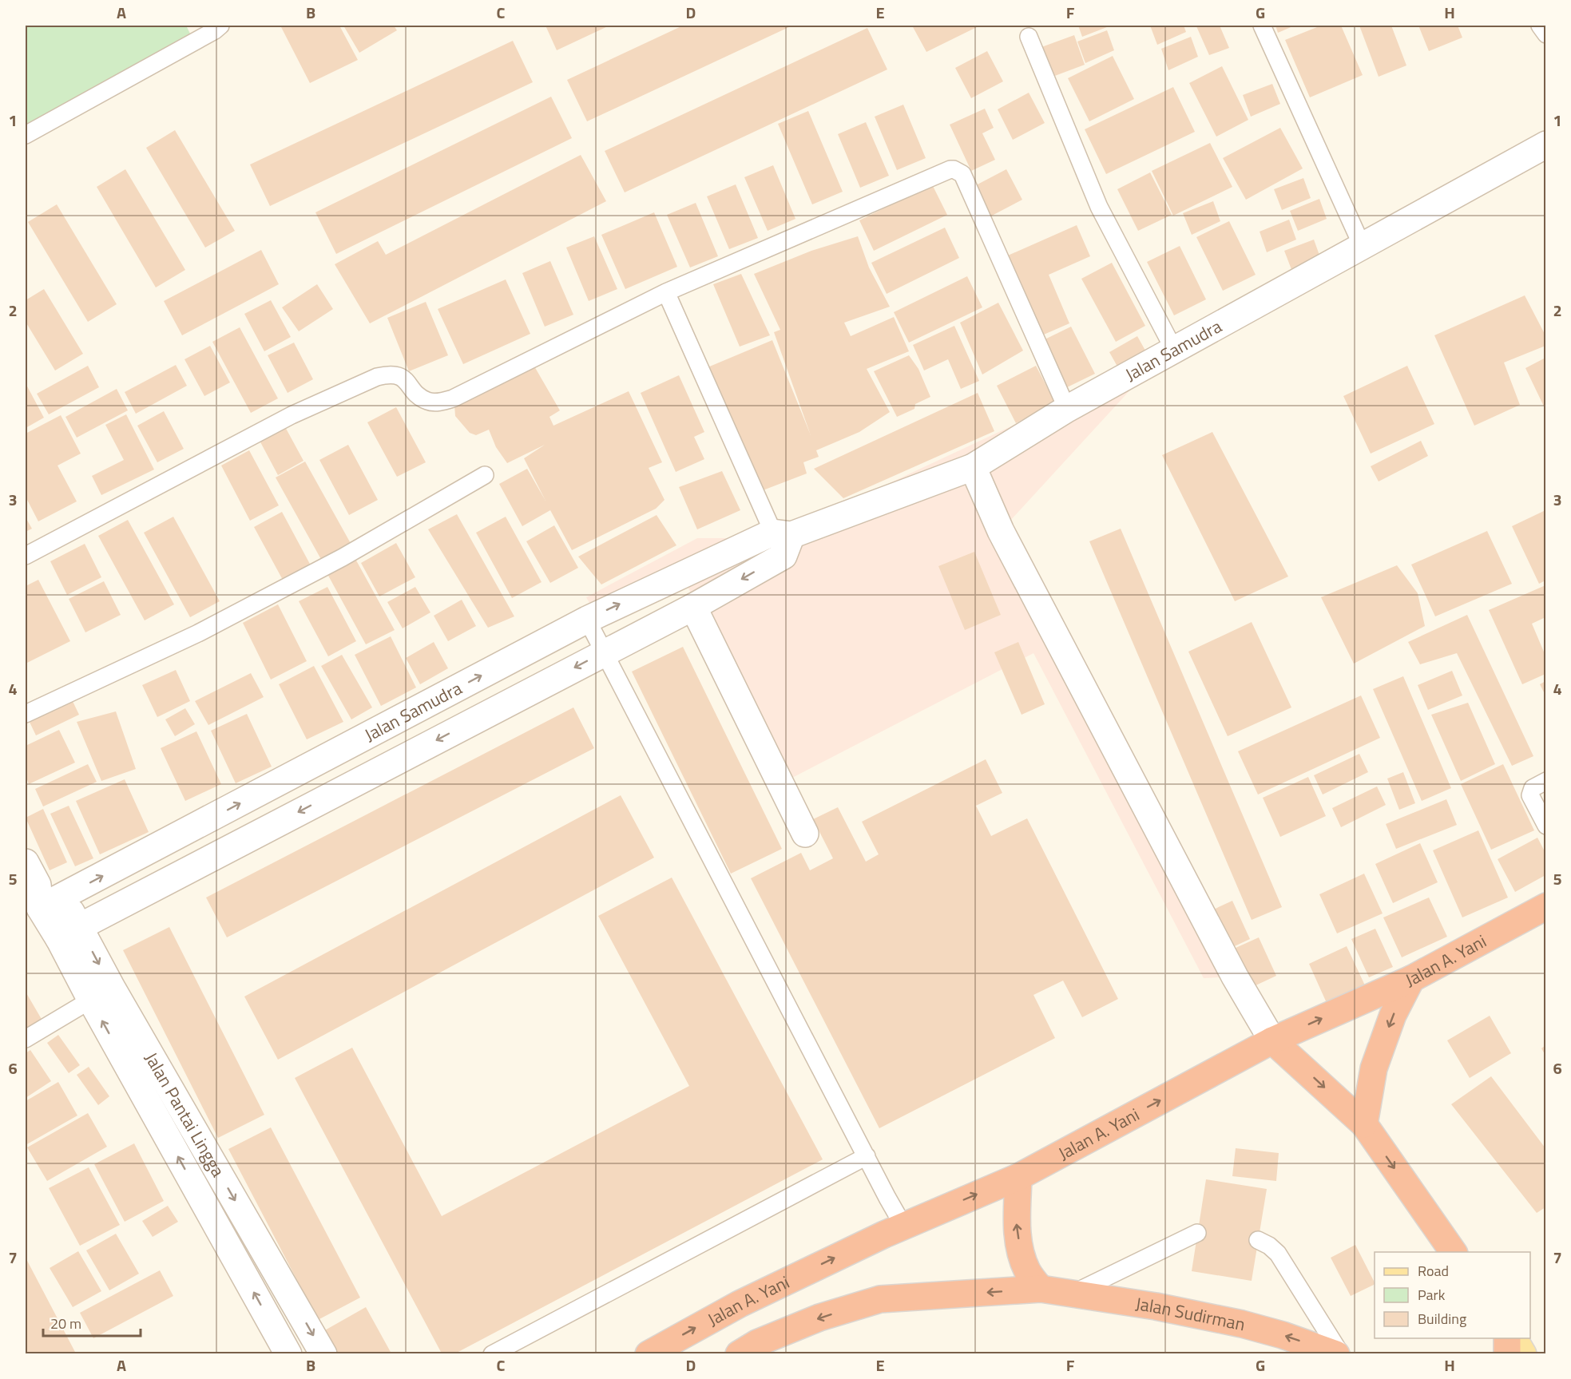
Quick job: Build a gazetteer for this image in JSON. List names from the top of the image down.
{
  "streets": {
    "highway": ["Jalan A. Yani", "Jalan Sudirman"],
    "street": ["Jalan Samudra", "Jalan Pantai Lingga"]
  },
  "crossings": [
    ["Jalan Samudra", "Jalan Pantai Lingga"]
  ],
  "one_way": ["Jalan Sudirman"],
  "legend": ["Road", "Park", "Building"],
  "scale_bar": "20 m",
  "grid": {
    "columns": [
      "A",
      "B",
      "C",
      "D",
      "E",
      "F",
      "G",
      "H"
    ],
    "rows": [
      "1",
      "2",
      "3",
      "4",
      "5",
      "6",
      "7"
    ]
  }
}
